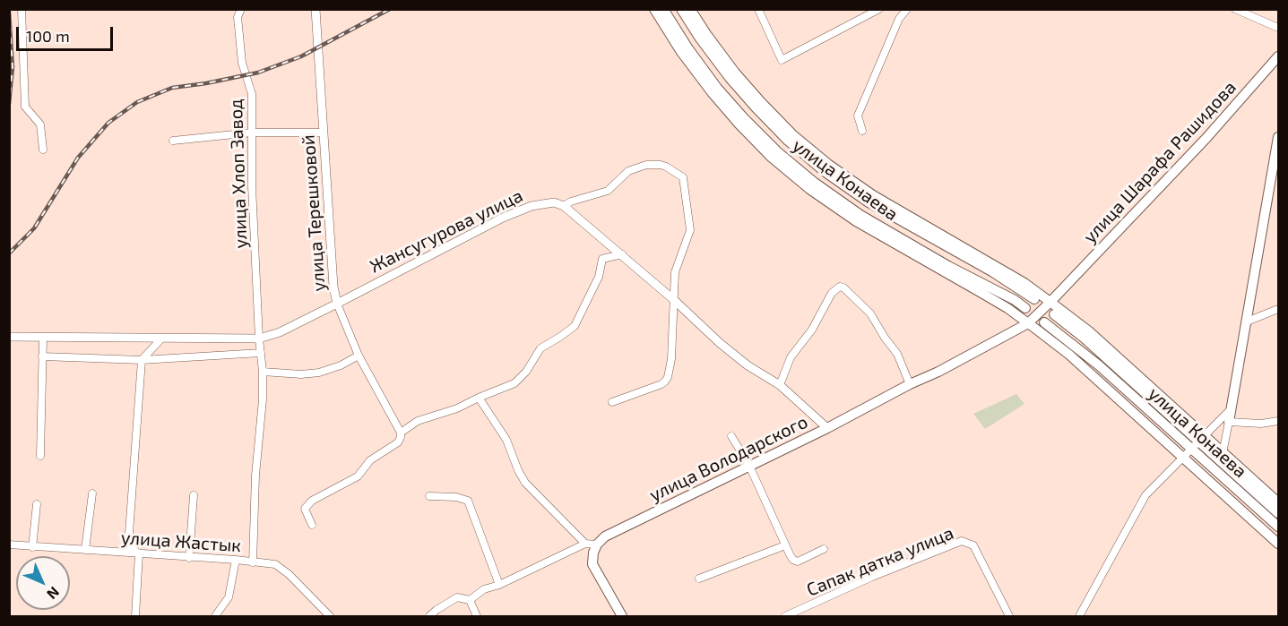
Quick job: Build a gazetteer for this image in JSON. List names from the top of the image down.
{
  "streets": {
    "main road": ["улица Шарафа Рашидова", "улица Конаева", "улица Володарского"],
    "street": [
      "улица Хлоп Завод",
      "улица Терешковой",
      "Жансугурова улица",
      "улица Жастык",
      "Сапак датка улица"
    ]
  },
  "crossings": [
    ["улица Шарафа Рашидова", "улица Володарского"],
    ["улица Хлоп Завод", "Жансугурова улица"],
    ["улица Хлоп Завод", "улица Жастык"],
    ["улица Конаева", "улица Володарского"],
    ["улица Терешковой", "Жансугурова улица"]
  ],
  "scale_bar": "100 m",
  "north": "bottom right"
}
